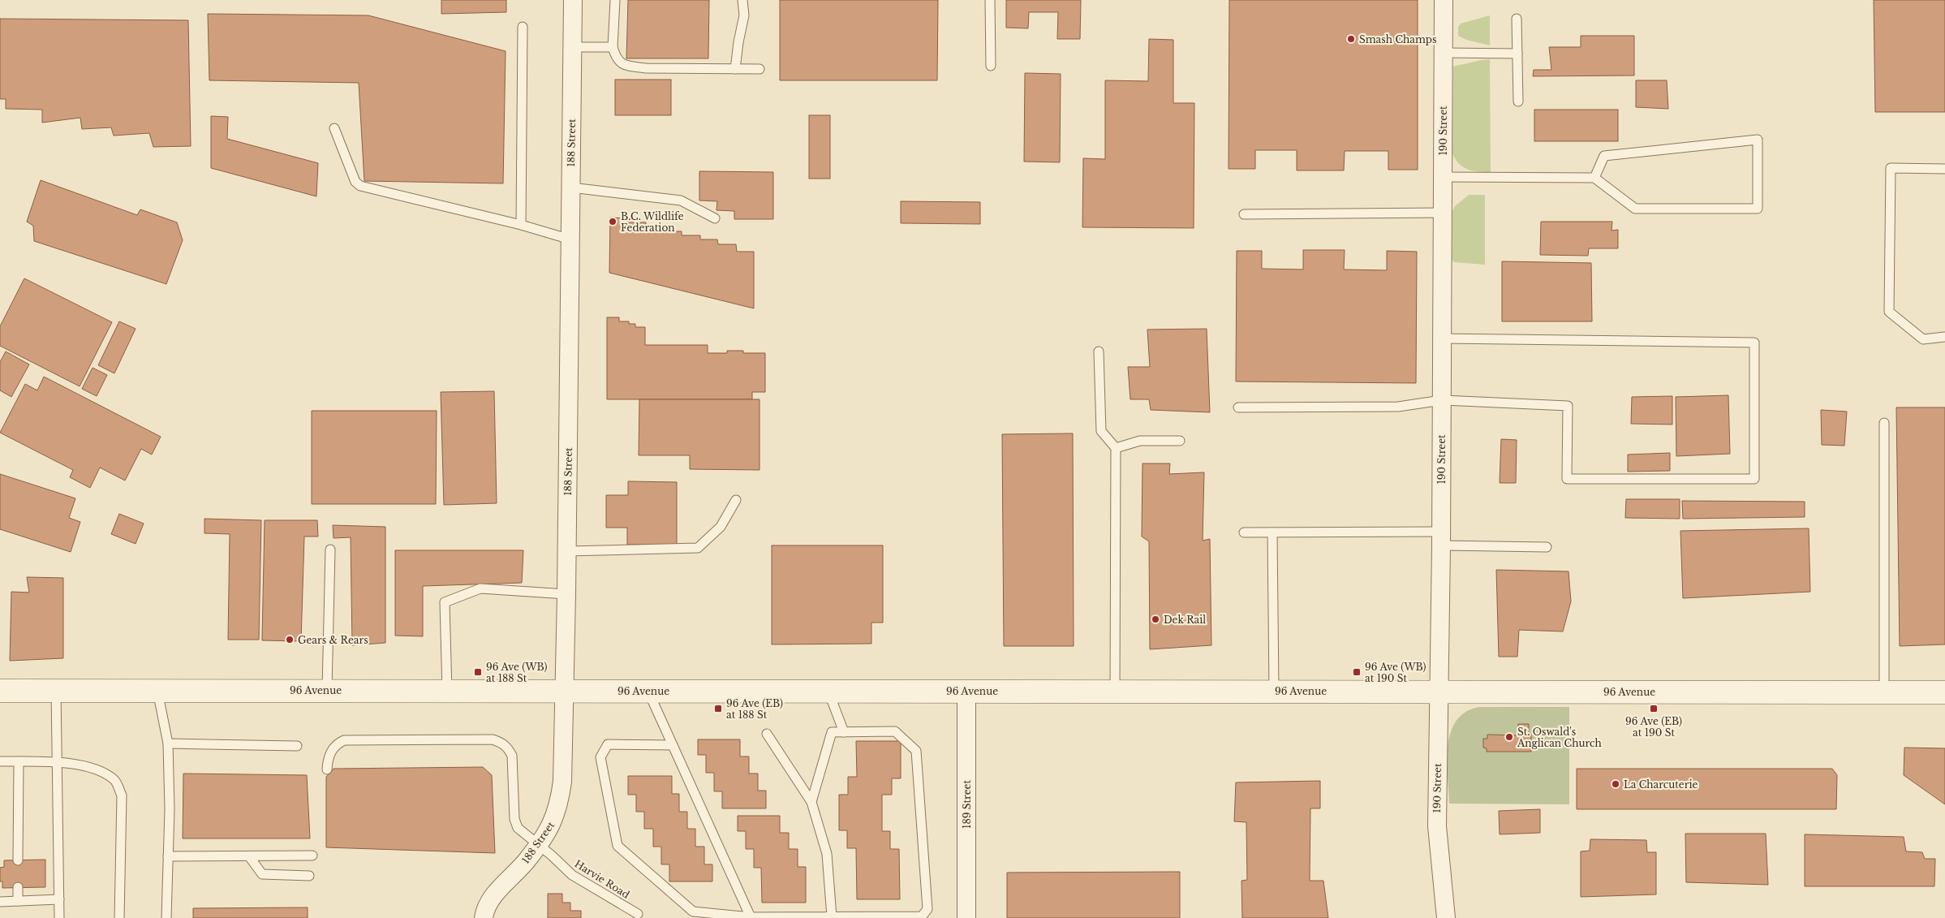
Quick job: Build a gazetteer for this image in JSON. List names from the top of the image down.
{
  "streets": {
    "main road": ["96 Avenue"],
    "street": ["190 Street", "188 Street", "189 Street"],
    "lane": ["Harvie Road"]
  },
  "crossings": [
    ["190 Street", "96 Avenue"],
    ["188 Street", "96 Avenue"],
    ["188 Street", "Harvie Road"],
    ["96 Avenue", "189 Street"]
  ],
  "places": {
    "other": [
      "Smash Champs",
      "B.C. Wildlife Federation",
      "Dek Rail",
      "Gears & Rears",
      "St. Oswald's Anglican Church",
      "La Charcuterie"
    ],
    "transit": [
      "96 Ave (WB) at 188 St",
      "96 Ave (WB) at 190 St",
      "96 Ave (EB) at 188 St",
      "96 Ave (EB) at 190 St"
    ]
  }
}
